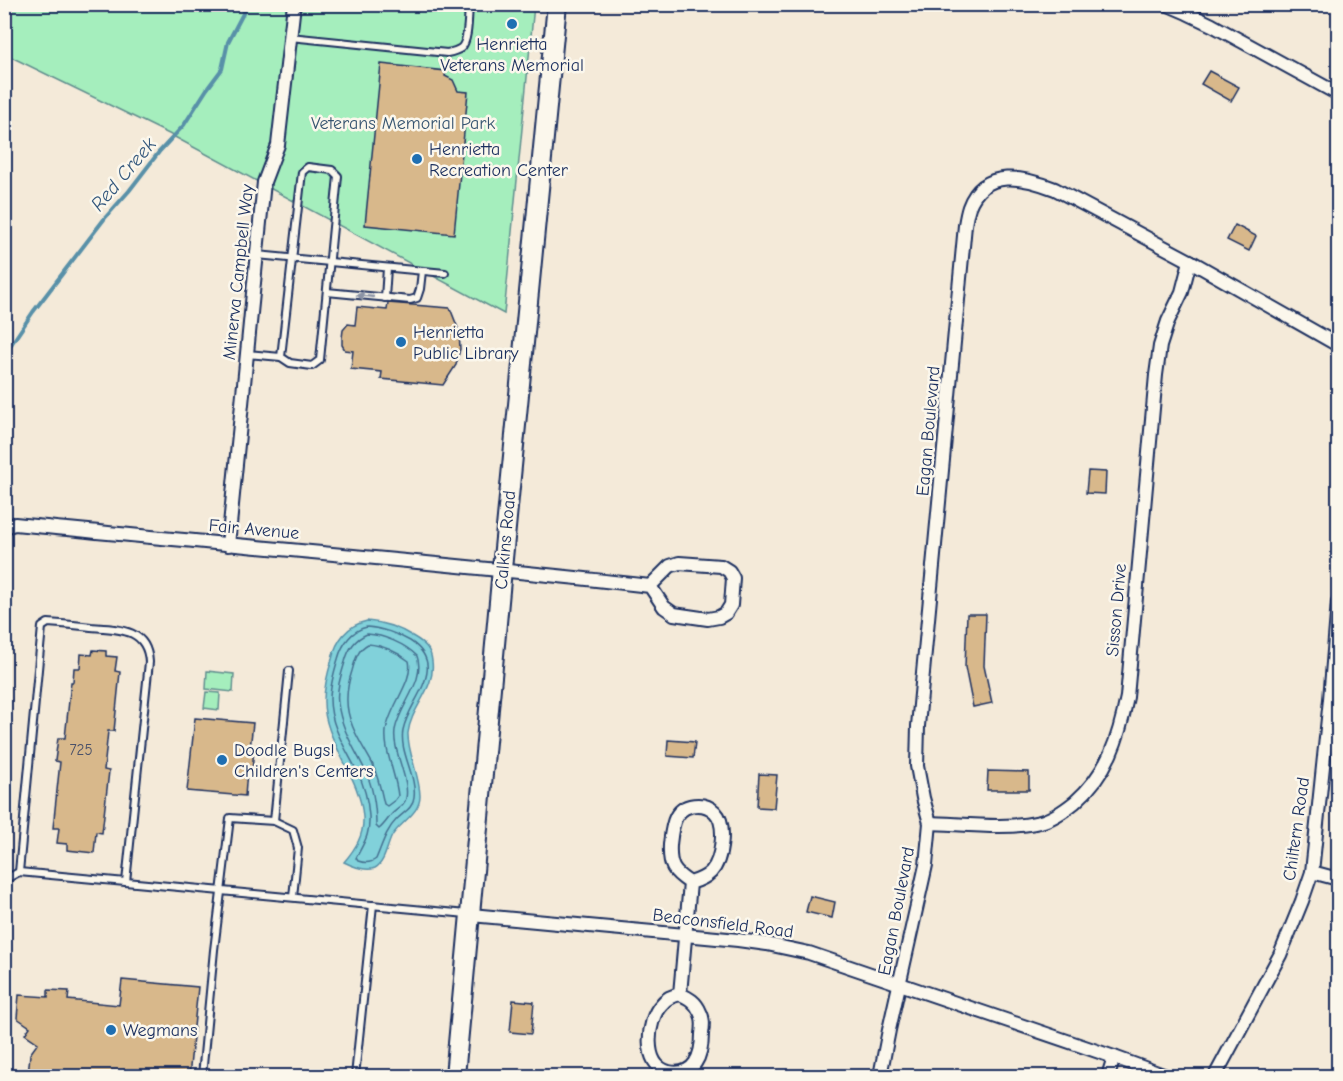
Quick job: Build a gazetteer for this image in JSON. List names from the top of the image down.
{
  "streets": {
    "main road": ["Calkins Road"],
    "street": [
      "Minerva Campbell Way",
      "Eagan Boulevard",
      "Fair Avenue",
      "Sisson Drive",
      "Chiltern Road",
      "Beaconsfield Road"
    ]
  },
  "crossings": [
    ["Minerva Campbell Way", "Fair Avenue"],
    ["Eagan Boulevard", "Sisson Drive"],
    ["Eagan Boulevard", "Beaconsfield Road"],
    ["Fair Avenue", "Calkins Road"],
    ["Calkins Road", "Beaconsfield Road"]
  ],
  "water": ["Red Creek"],
  "parks": ["Veterans Memorial Park"],
  "places": [
    "Henrietta Veterans Memorial",
    "Henrietta Recreation Center",
    "Henrietta Public Library",
    "Doodle Bugs! Children's Centers",
    "Wegmans"
  ],
  "house_numbers": ["725"]
}
